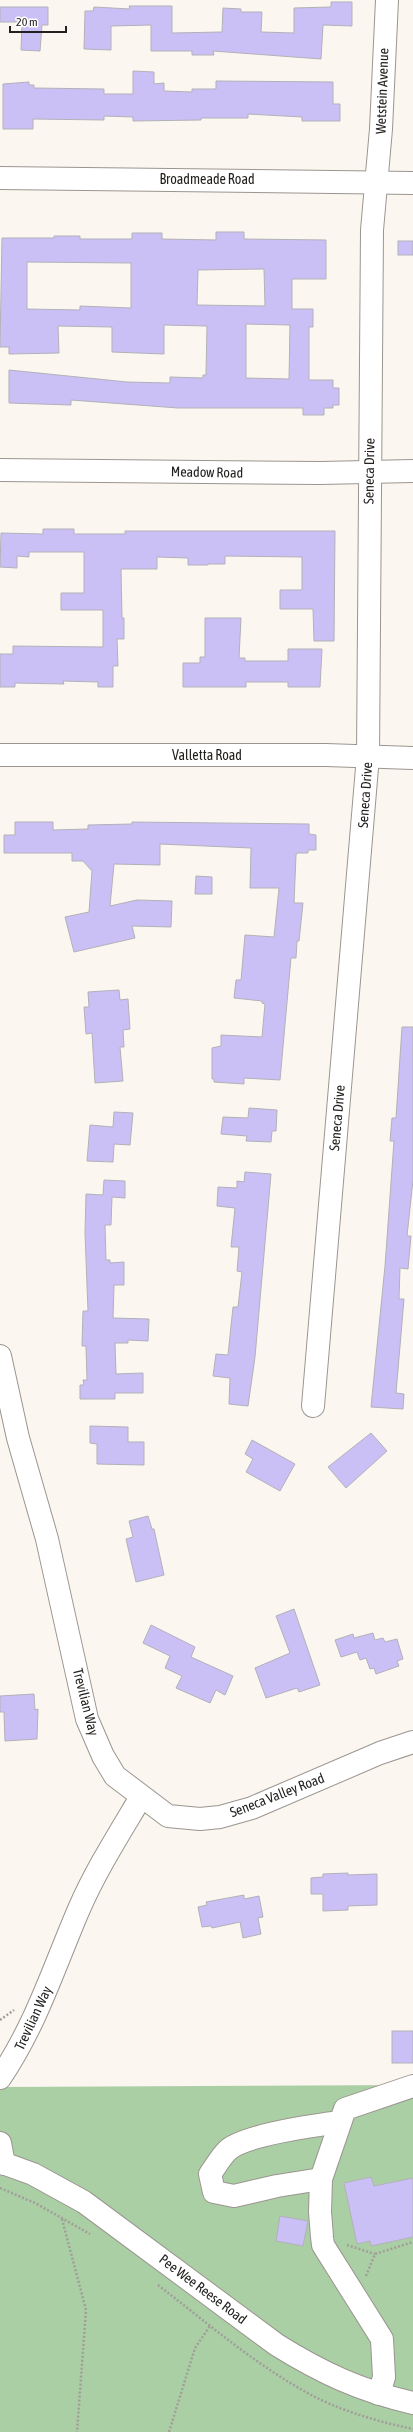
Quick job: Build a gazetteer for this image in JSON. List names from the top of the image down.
{
  "streets": {
    "street": [
      "Wetstein Avenue",
      "Broadmeade Road",
      "Seneca Drive",
      "Meadow Road",
      "Valletta Road",
      "Trevilian Way",
      "Seneca Valley Road",
      "Pee Wee Reese Road"
    ]
  },
  "crossings": [
    ["Wetstein Avenue", "Broadmeade Road"],
    ["Wetstein Avenue", "Seneca Drive"],
    ["Broadmeade Road", "Seneca Drive"],
    ["Seneca Drive", "Meadow Road"],
    ["Seneca Drive", "Valletta Road"],
    ["Trevilian Way", "Seneca Valley Road"]
  ],
  "scale_bar": "20 m"
}
